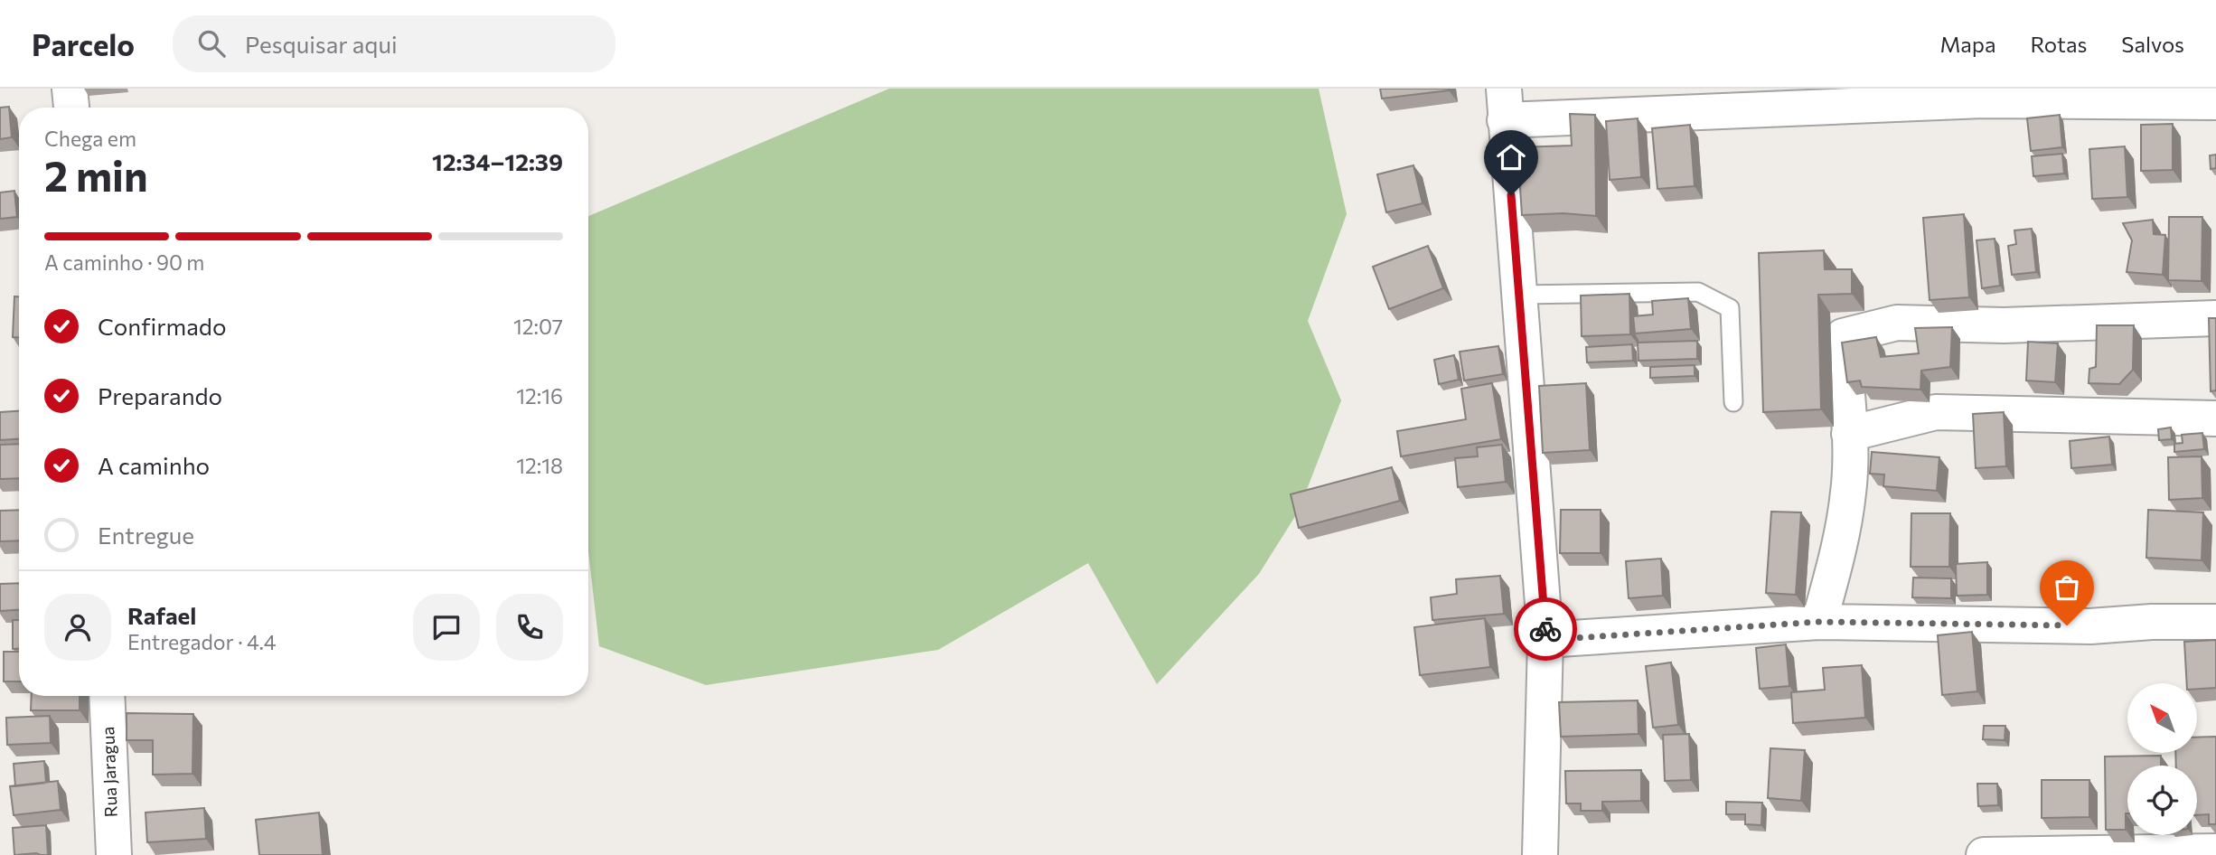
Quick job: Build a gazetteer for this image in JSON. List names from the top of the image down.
{
  "streets": {
    "street": ["Rua Jaragua"]
  },
  "north": "top left",
  "page": {
    "header": "Parcelo",
    "search": "Pesquisar aqui",
    "nav": ["Mapa", "Rotas", "Salvos"],
    "heading": ["2 min", "Chega em", "12:34–12:39"],
    "panel": ["Rafael", "Entregador · 4.4"],
    "bar": "A caminho · 90 m",
    "list": [
      ["Confirmado", "12:07"],
      ["Preparando", "12:16"],
      ["A caminho", "12:18"],
      "Entregue"
    ]
  }
}
